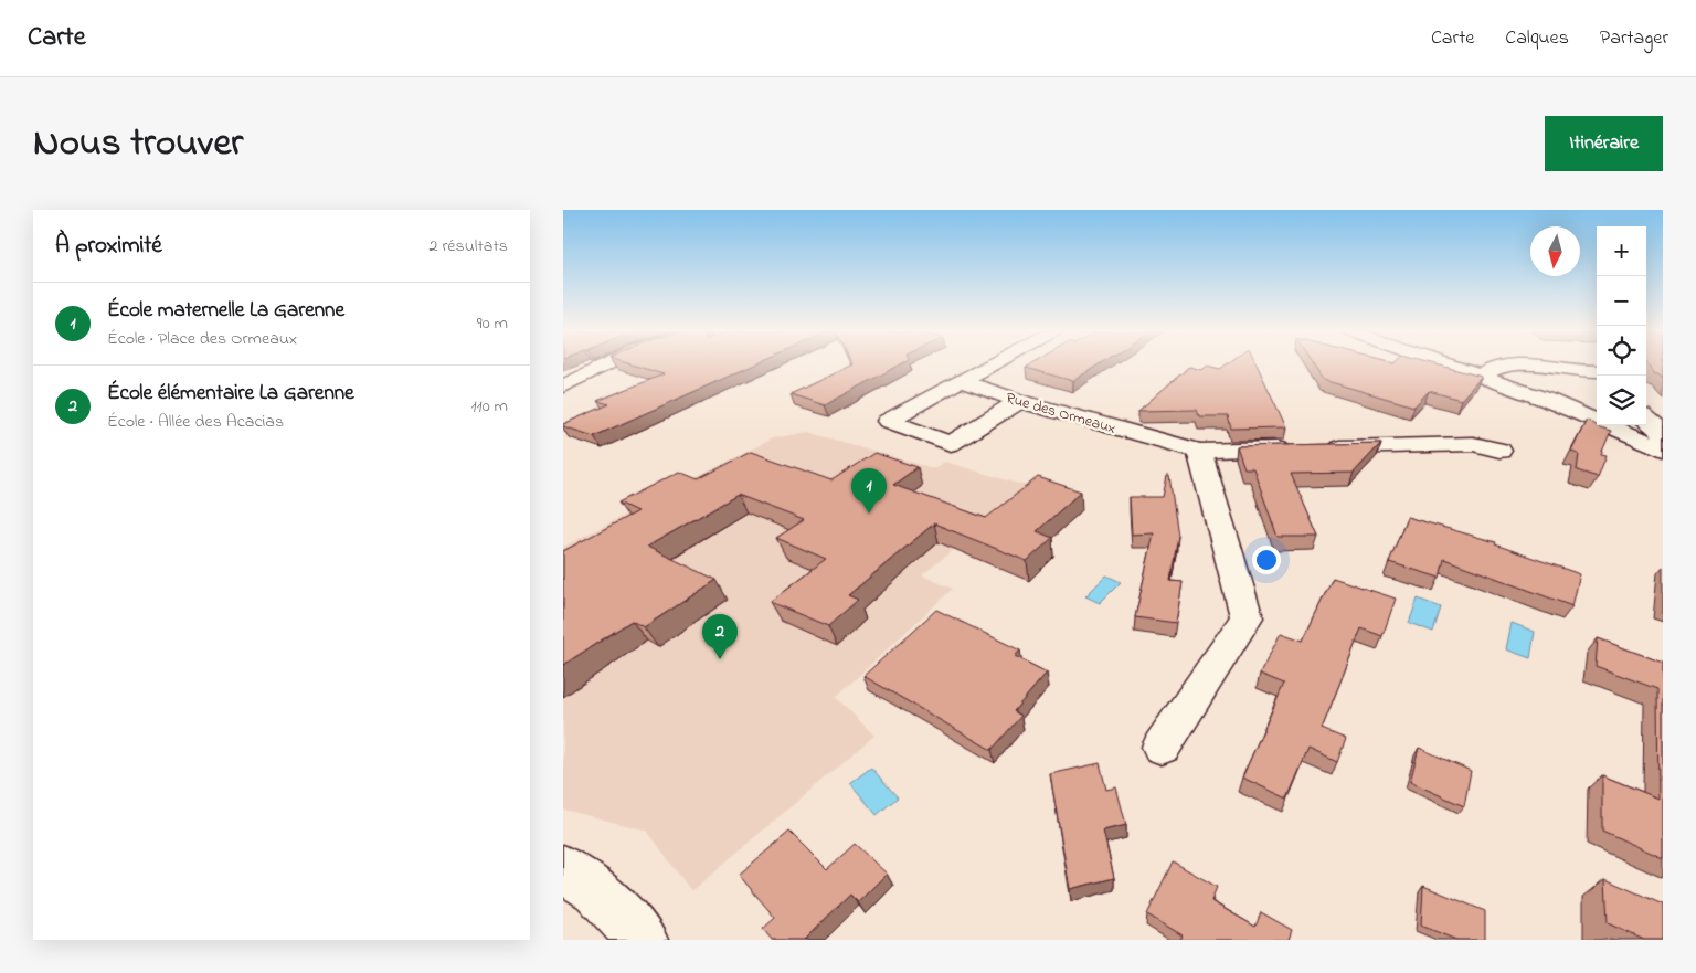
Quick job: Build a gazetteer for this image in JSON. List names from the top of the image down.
{
  "streets": {
    "street": ["Rue des Ormeaux"]
  },
  "north": "bottom",
  "page": {
    "header": "Carte",
    "nav": ["Carte", "Calques", "Partager"],
    "title": "Nous trouver",
    "buttons": "Itinéraire",
    "heading": ["À proximité", "2 résultats"],
    "map_buttons": ["+", "−"],
    "list": [
      {
        "mark": "1",
        "name": "École maternelle La Garenne",
        "note": "École · Place des Ormeaux",
        "value": "90 m"
      },
      {
        "mark": "2",
        "name": "École élémentaire La Garenne",
        "note": "École · Allée des Acacias",
        "value": "110 m"
      }
    ],
    "pins": ["1", "2"]
  }
}
